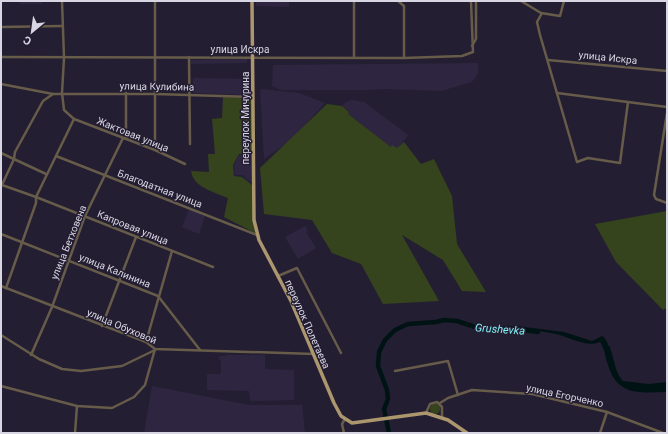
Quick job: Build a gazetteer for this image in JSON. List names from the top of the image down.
{
  "streets": {
    "main road": ["переулок Мичурина", "переулок Полетаева"],
    "street": [
      "улица Искра",
      "улица Кулибина",
      "Жактовая улица",
      "Благодатная улица",
      "Капровая улица",
      "улица Бетховена",
      "улица Калинина",
      "улица Обуховой",
      "улица Егорченко"
    ]
  },
  "crossings": [
    ["улица Искра", "переулок Мичурина"],
    ["улица Кулибина", "переулок Мичурина"],
    ["переулок Мичурина", "Благодатная улица"],
    ["переулок Мичурина", "переулок Полетаева"],
    ["Жактовая улица", "улица Бетховена"],
    ["Благодатная улица", "улица Бетховена"],
    ["Благодатная улица", "переулок Полетаева"],
    ["Капровая улица", "улица Бетховена"],
    ["улица Бетховена", "улица Калинина"],
    ["улица Бетховена", "улица Обуховой"],
    ["улица Калинина", "улица Обуховой"],
    ["переулок Полетаева", "улица Обуховой"]
  ],
  "water": ["Grushevka"],
  "north": "bottom left"
}
